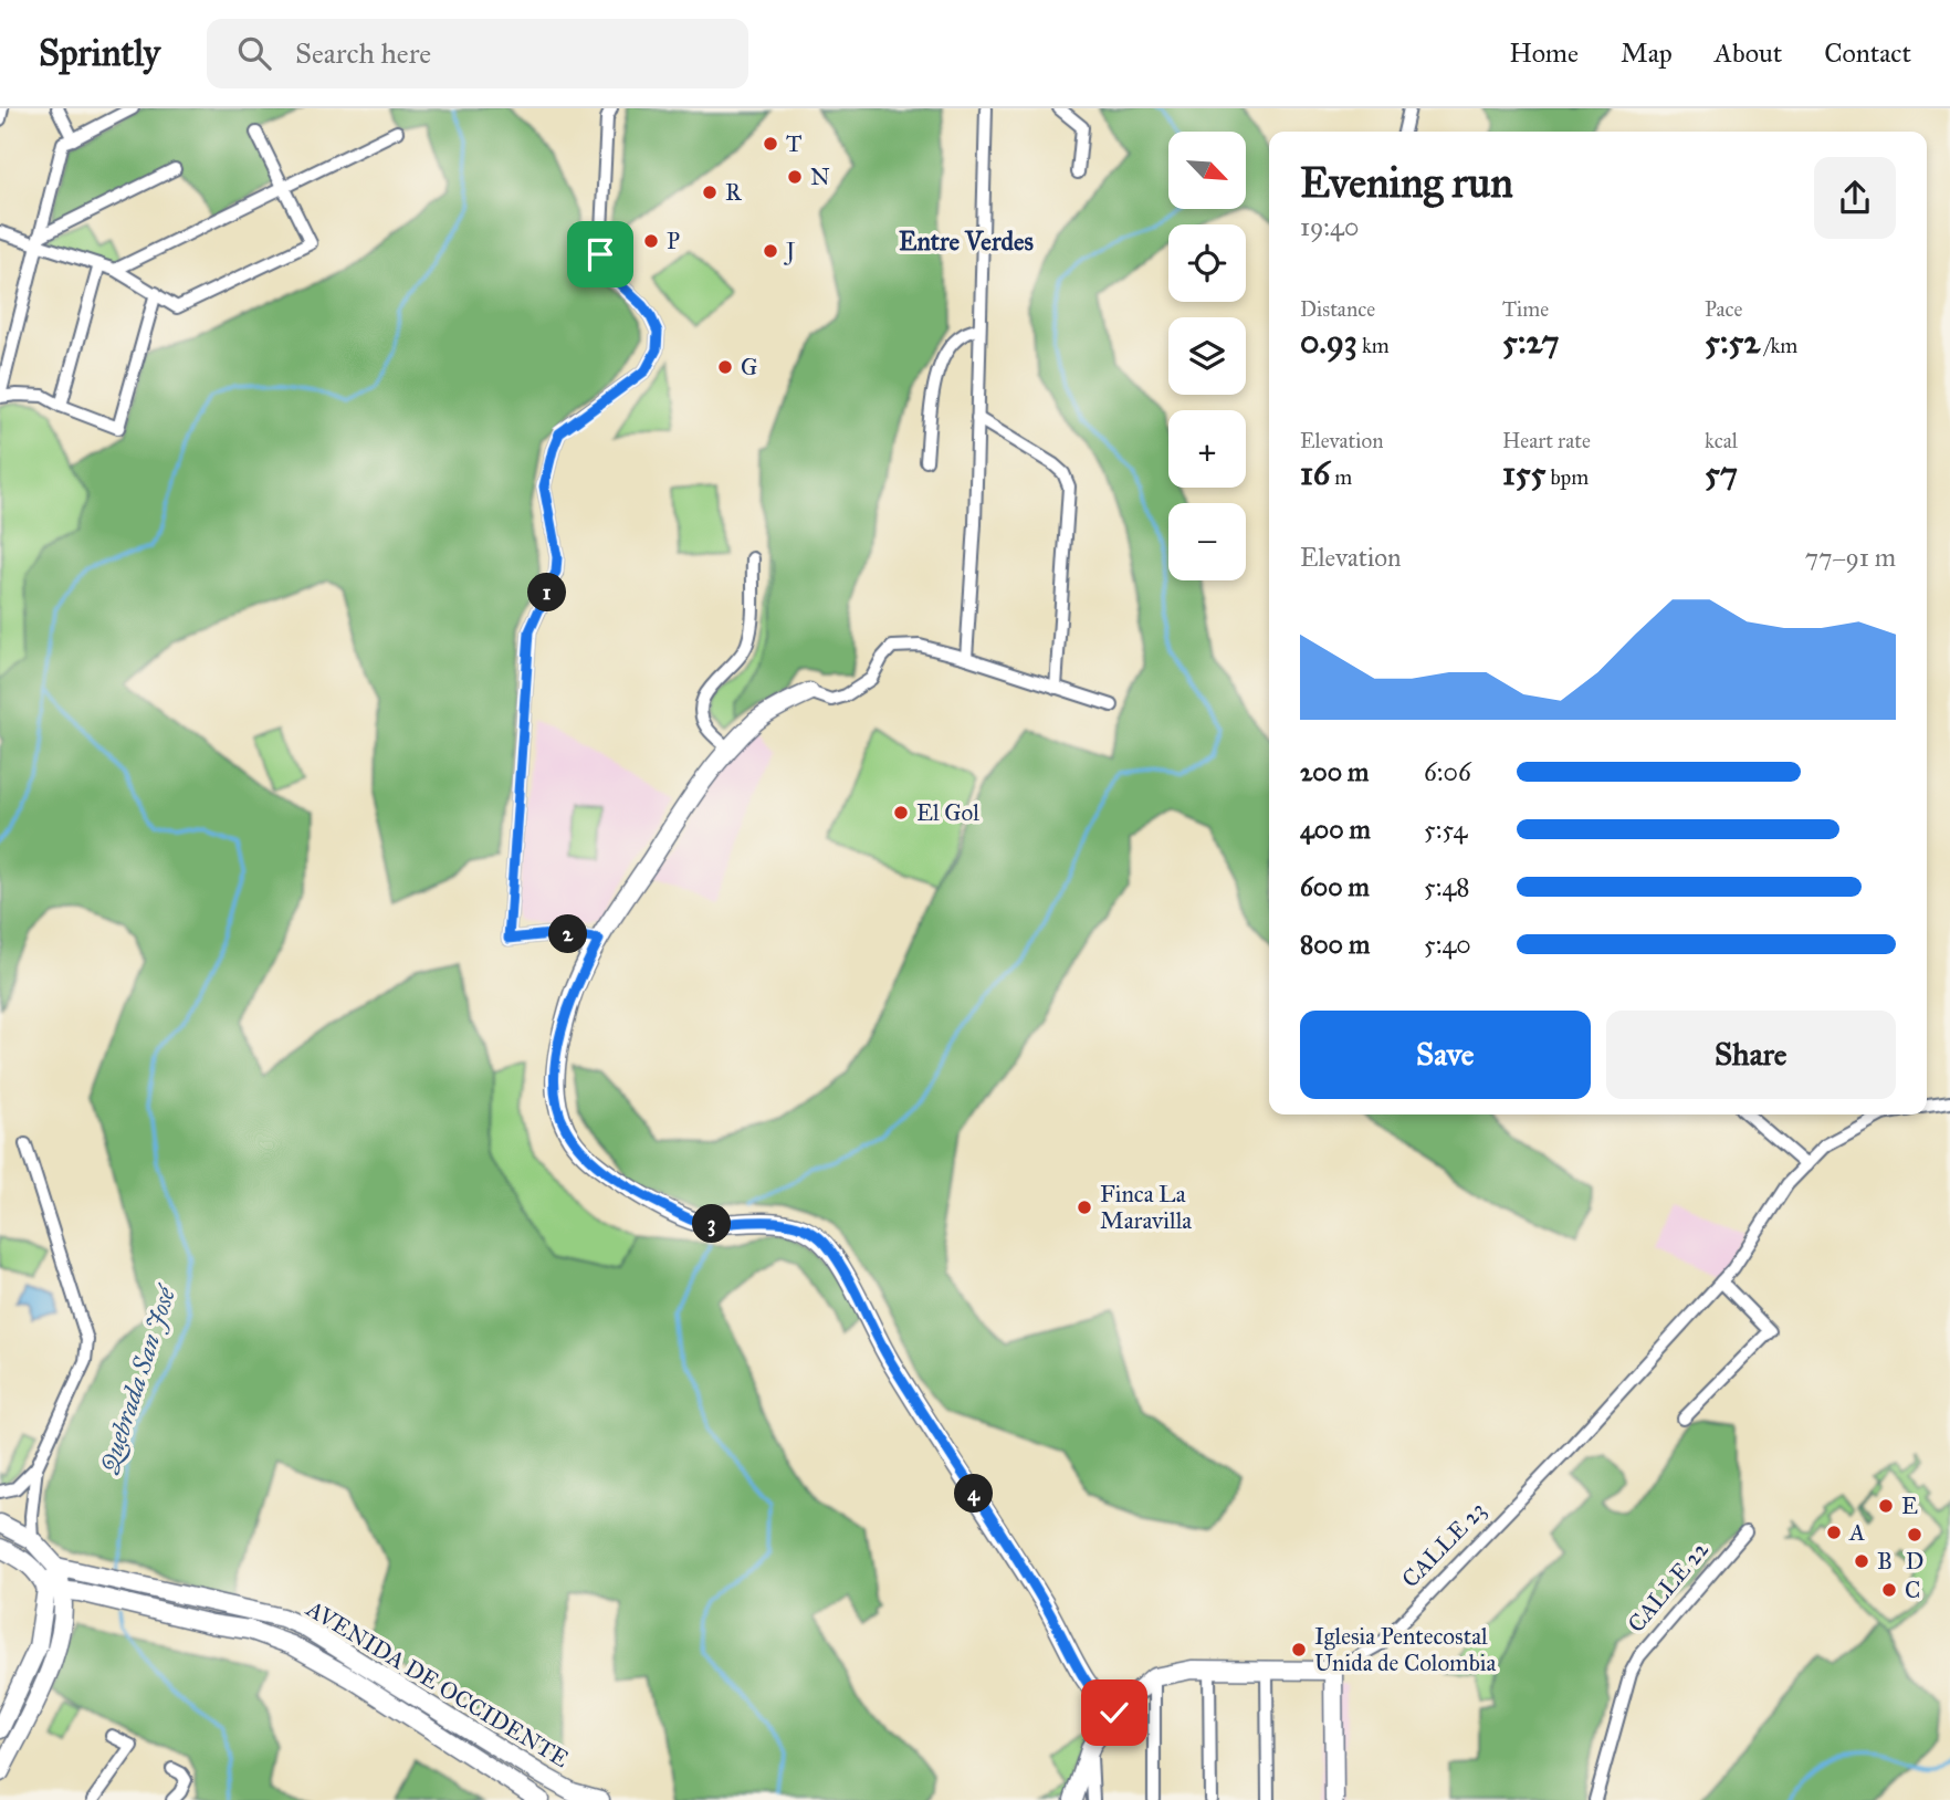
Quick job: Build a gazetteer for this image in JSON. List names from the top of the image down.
{
  "streets": {
    "street": ["CALLE 23", "CALLE 22", "AVENIDA DE OCCIDENTE"]
  },
  "districts": ["Entre Verdes"],
  "water": ["Quebrada San José"],
  "places": [
    "T",
    "N",
    "R",
    "P",
    "J",
    "G",
    "El Gol",
    "Finca La Maravilla",
    "E",
    "A",
    "D",
    "B",
    "C",
    "Iglesia Pentecostal Unida de Colombia"
  ],
  "north": "bottom right",
  "page": {
    "header": "Sprintly",
    "search": "Search here",
    "nav": [
      "Home",
      "Map",
      "About",
      "Contact"
    ],
    "map_buttons": ["+", "−"],
    "heading": ["Evening run", "19:40"],
    "stats": [
      ["Distance", "0.93 km"],
      ["Time", "5:27"],
      ["Pace", "5:52 /km"],
      ["Elevation", "16 m"],
      ["Heart rate", "155 bpm"],
      ["kcal", "57"]
    ],
    "chart": ["Elevation", "77–91 m"],
    "pins": [
      "1",
      "2",
      "3",
      "4"
    ],
    "list": [
      {
        "name": "200 m",
        "note": "6:06"
      },
      {
        "name": "400 m",
        "note": "5:54"
      },
      {
        "name": "600 m",
        "note": "5:48"
      },
      {
        "name": "800 m",
        "note": "5:40"
      }
    ],
    "buttons": ["Save", "Share"]
  }
}
